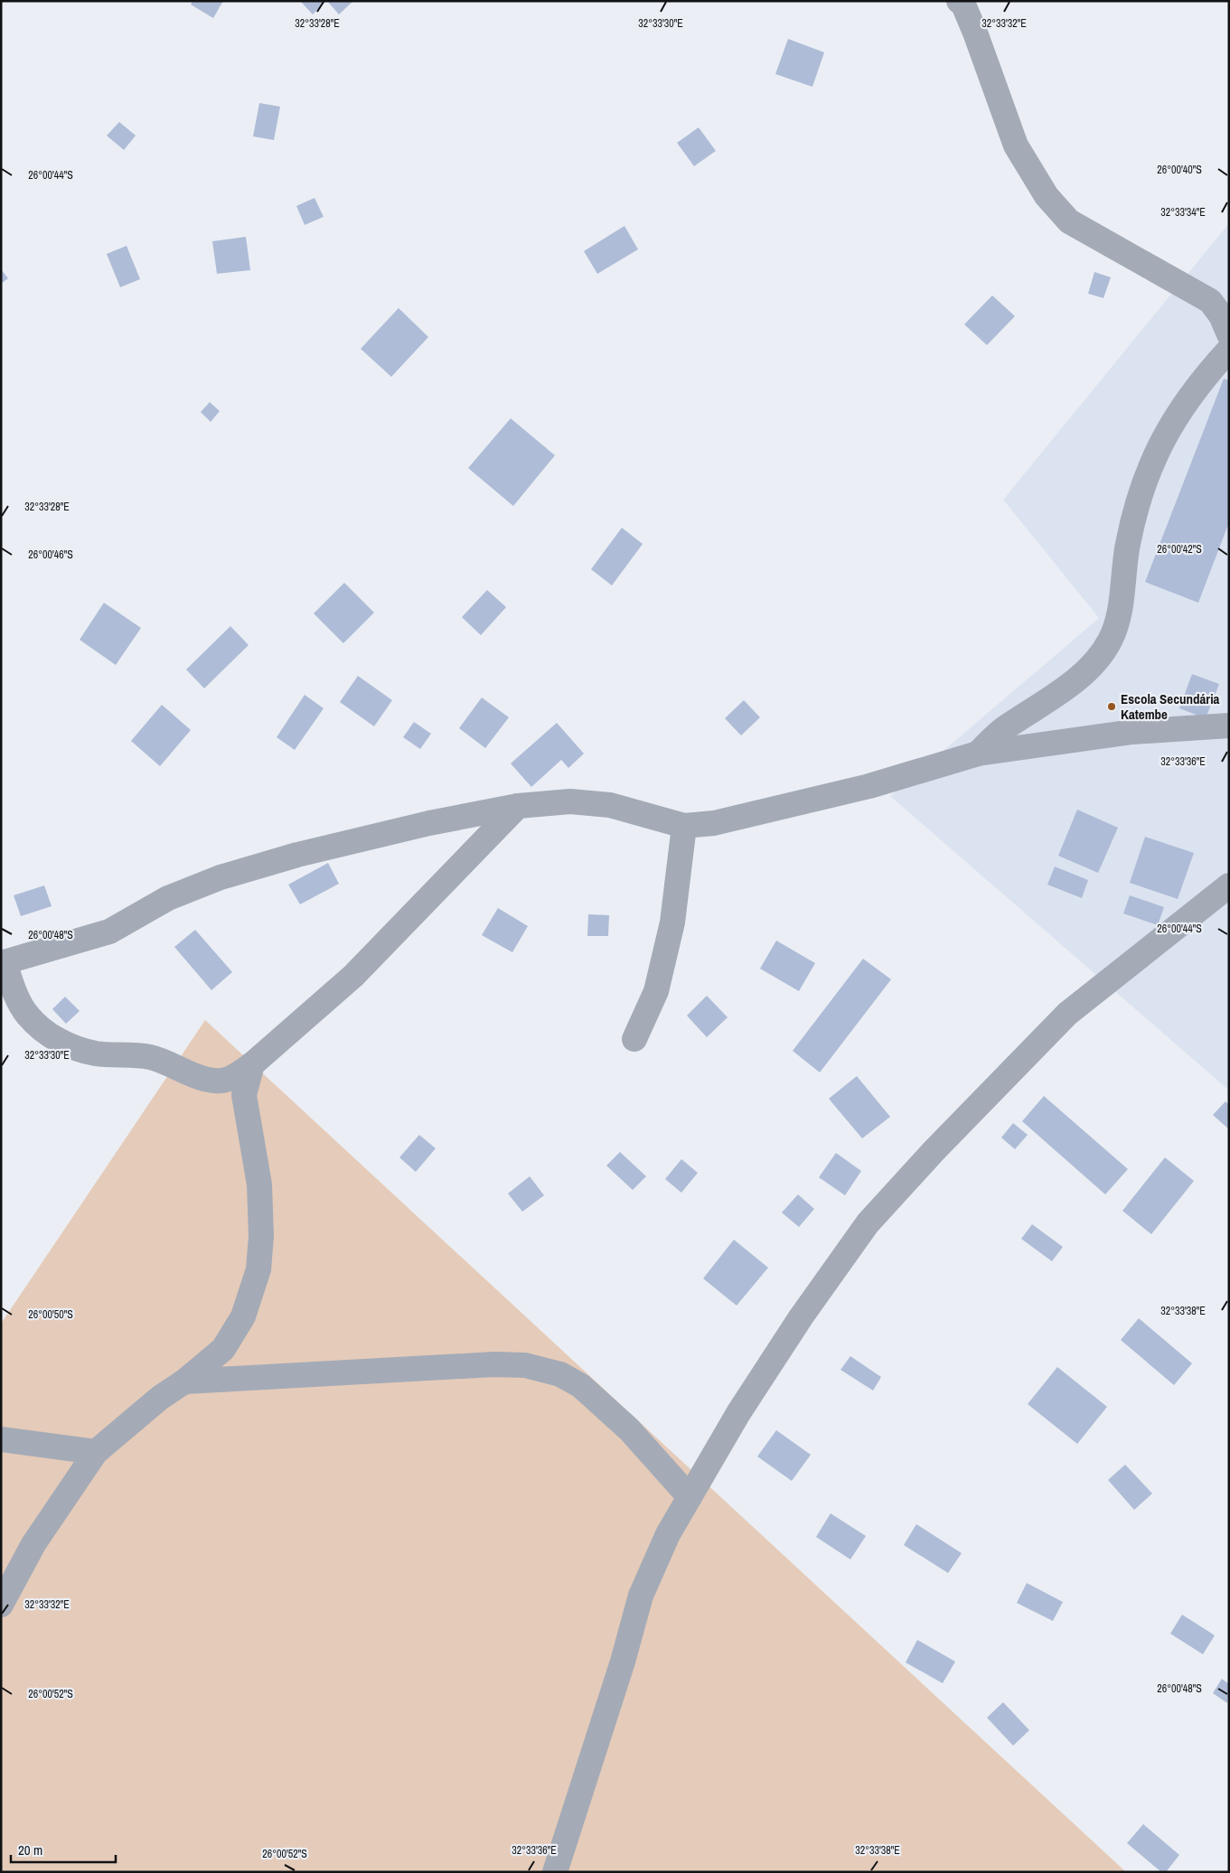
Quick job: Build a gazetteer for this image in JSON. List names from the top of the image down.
{
  "places": ["Escola Secundária Katembe"],
  "scale_bar": "20 m",
  "coordinates": [
    "32°33'30\"E",
    "32°33'28\"E",
    "32°33'32\"E",
    "26°00'40\"S",
    "26°00'44\"S",
    "32°33'34\"E",
    "26°00'42\"S",
    "26°00'46\"S",
    "32°33'36\"E",
    "26°00'48\"S",
    "32°33'38\"E",
    "26°00'50\"S",
    "26°00'52\"S"
  ]
}
